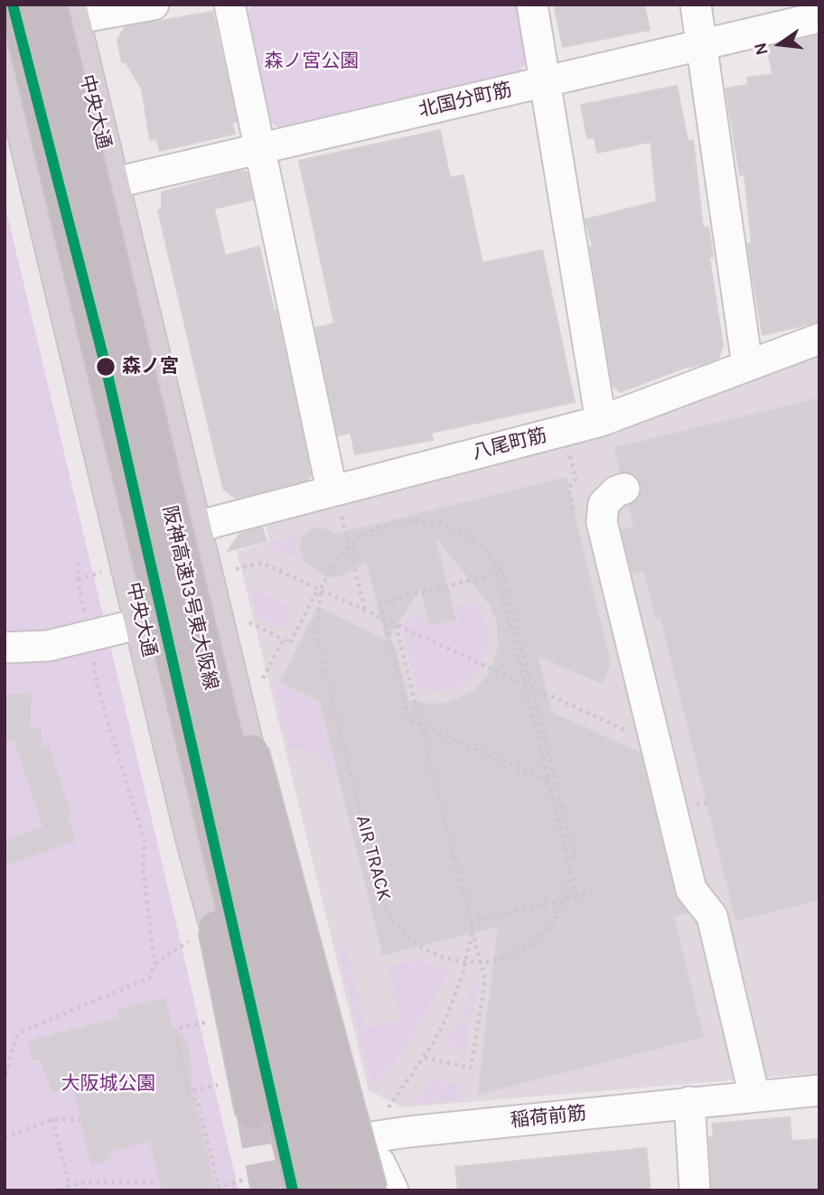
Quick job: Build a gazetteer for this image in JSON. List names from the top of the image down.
{
  "streets": {
    "highway": ["阪神高速13号東大阪線"],
    "main road": ["中央大通"],
    "street": ["北国分町筋", "八尾町筋", "稲荷前筋"],
    "path": ["AIR TRACK"]
  },
  "crossings": [
    ["北国分町筋", "中央大通"],
    ["中央大通", "八尾町筋"],
    ["中央大通", "阪神高速13号東大阪線"],
    ["中央大通", "稲荷前筋"]
  ],
  "parks": ["森ノ宮公園", "大阪城公園"],
  "places": ["森ノ宮"],
  "north": "left"
}
